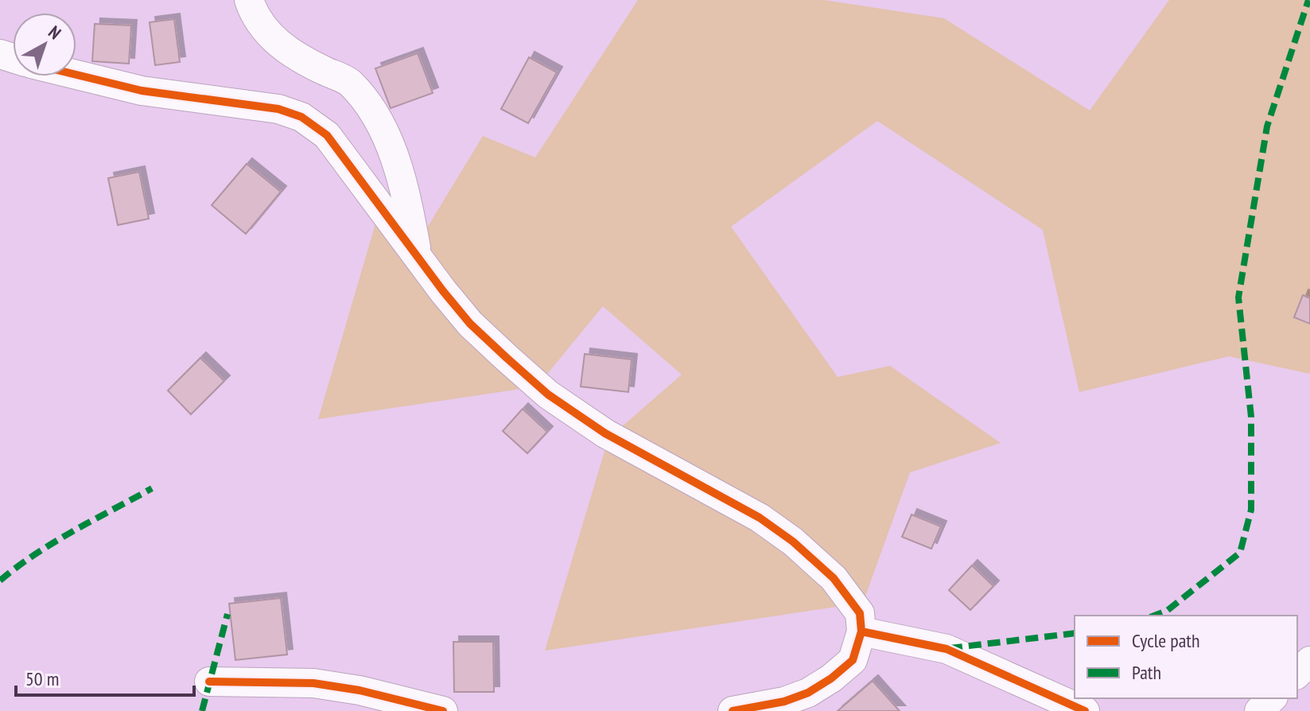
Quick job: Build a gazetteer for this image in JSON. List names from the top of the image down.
{
  "legend": ["Cycle path", "Path"],
  "scale_bar": "50 m",
  "north": "top right"
}
